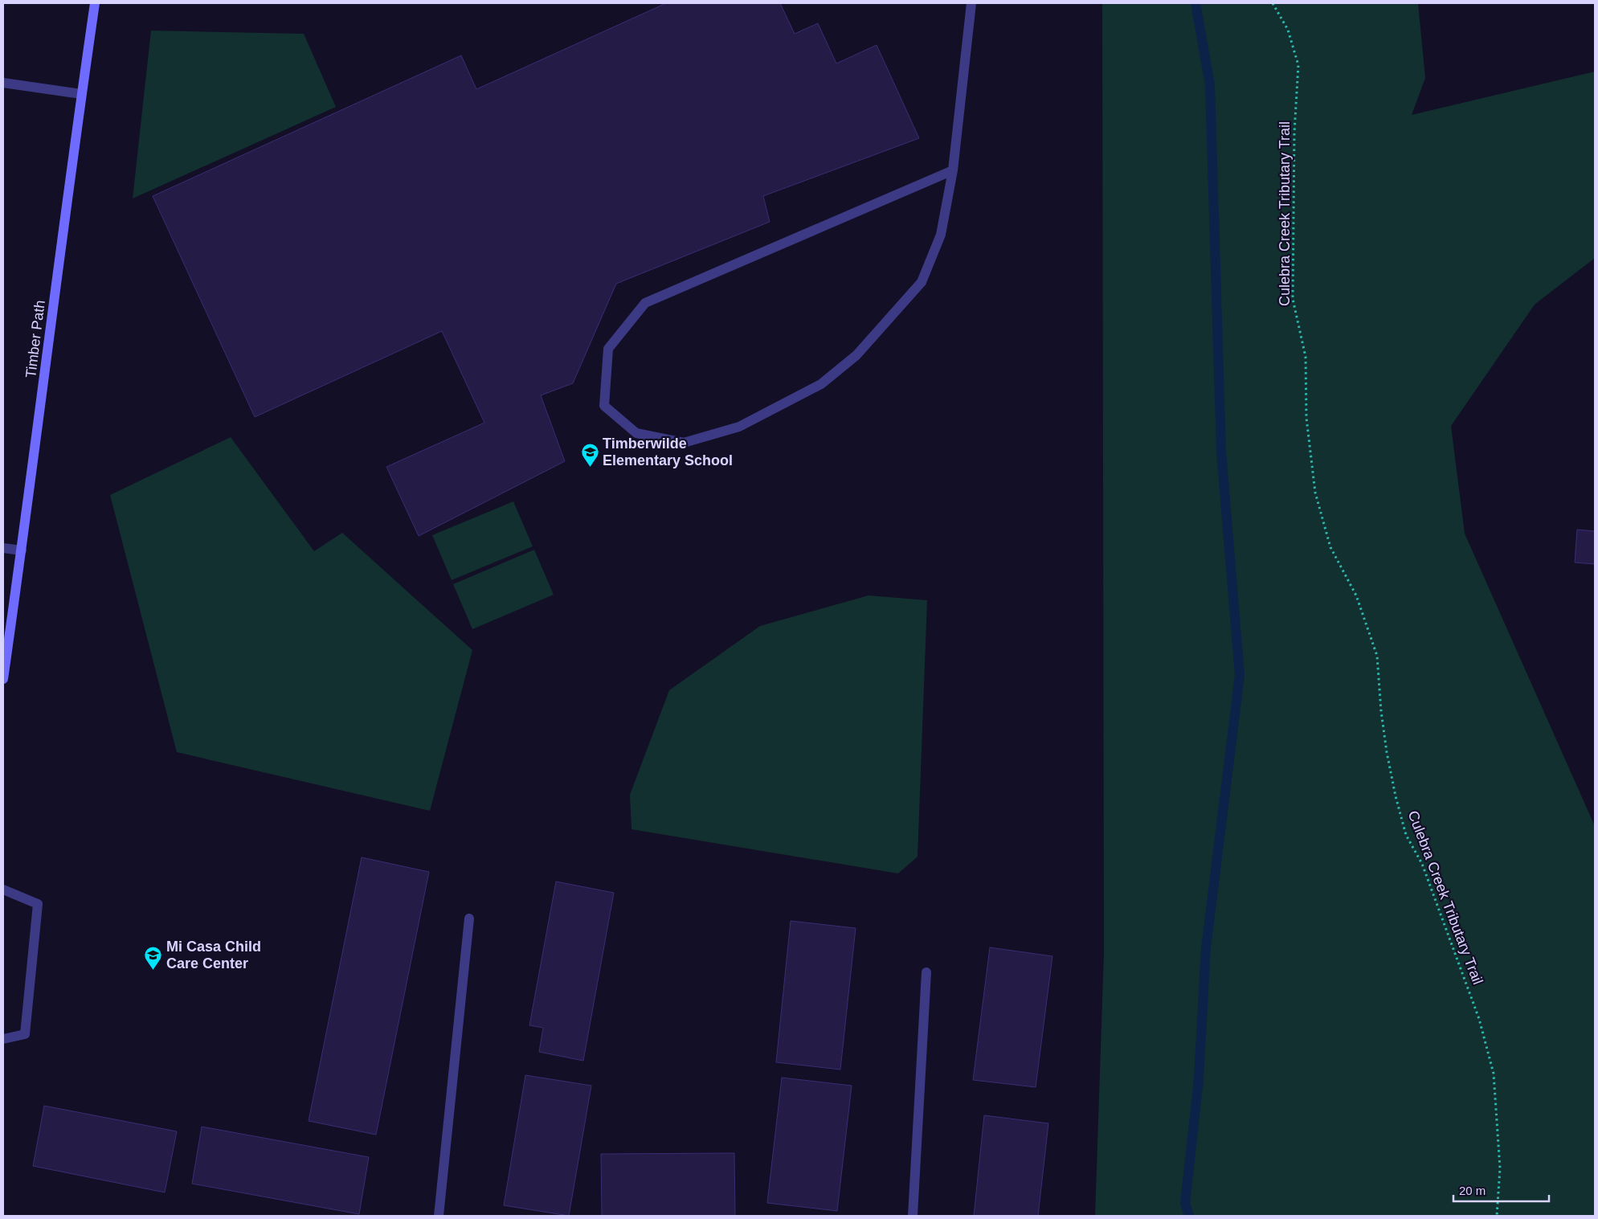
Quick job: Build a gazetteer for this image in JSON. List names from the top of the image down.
{
  "streets": {
    "street": ["Timber Path"],
    "path": ["Culebra Creek Tributary Trail"]
  },
  "places": {
    "school or university": ["Timberwilde Elementary School", "Mi Casa Child Care Center"]
  },
  "scale_bar": "20 m"
}
